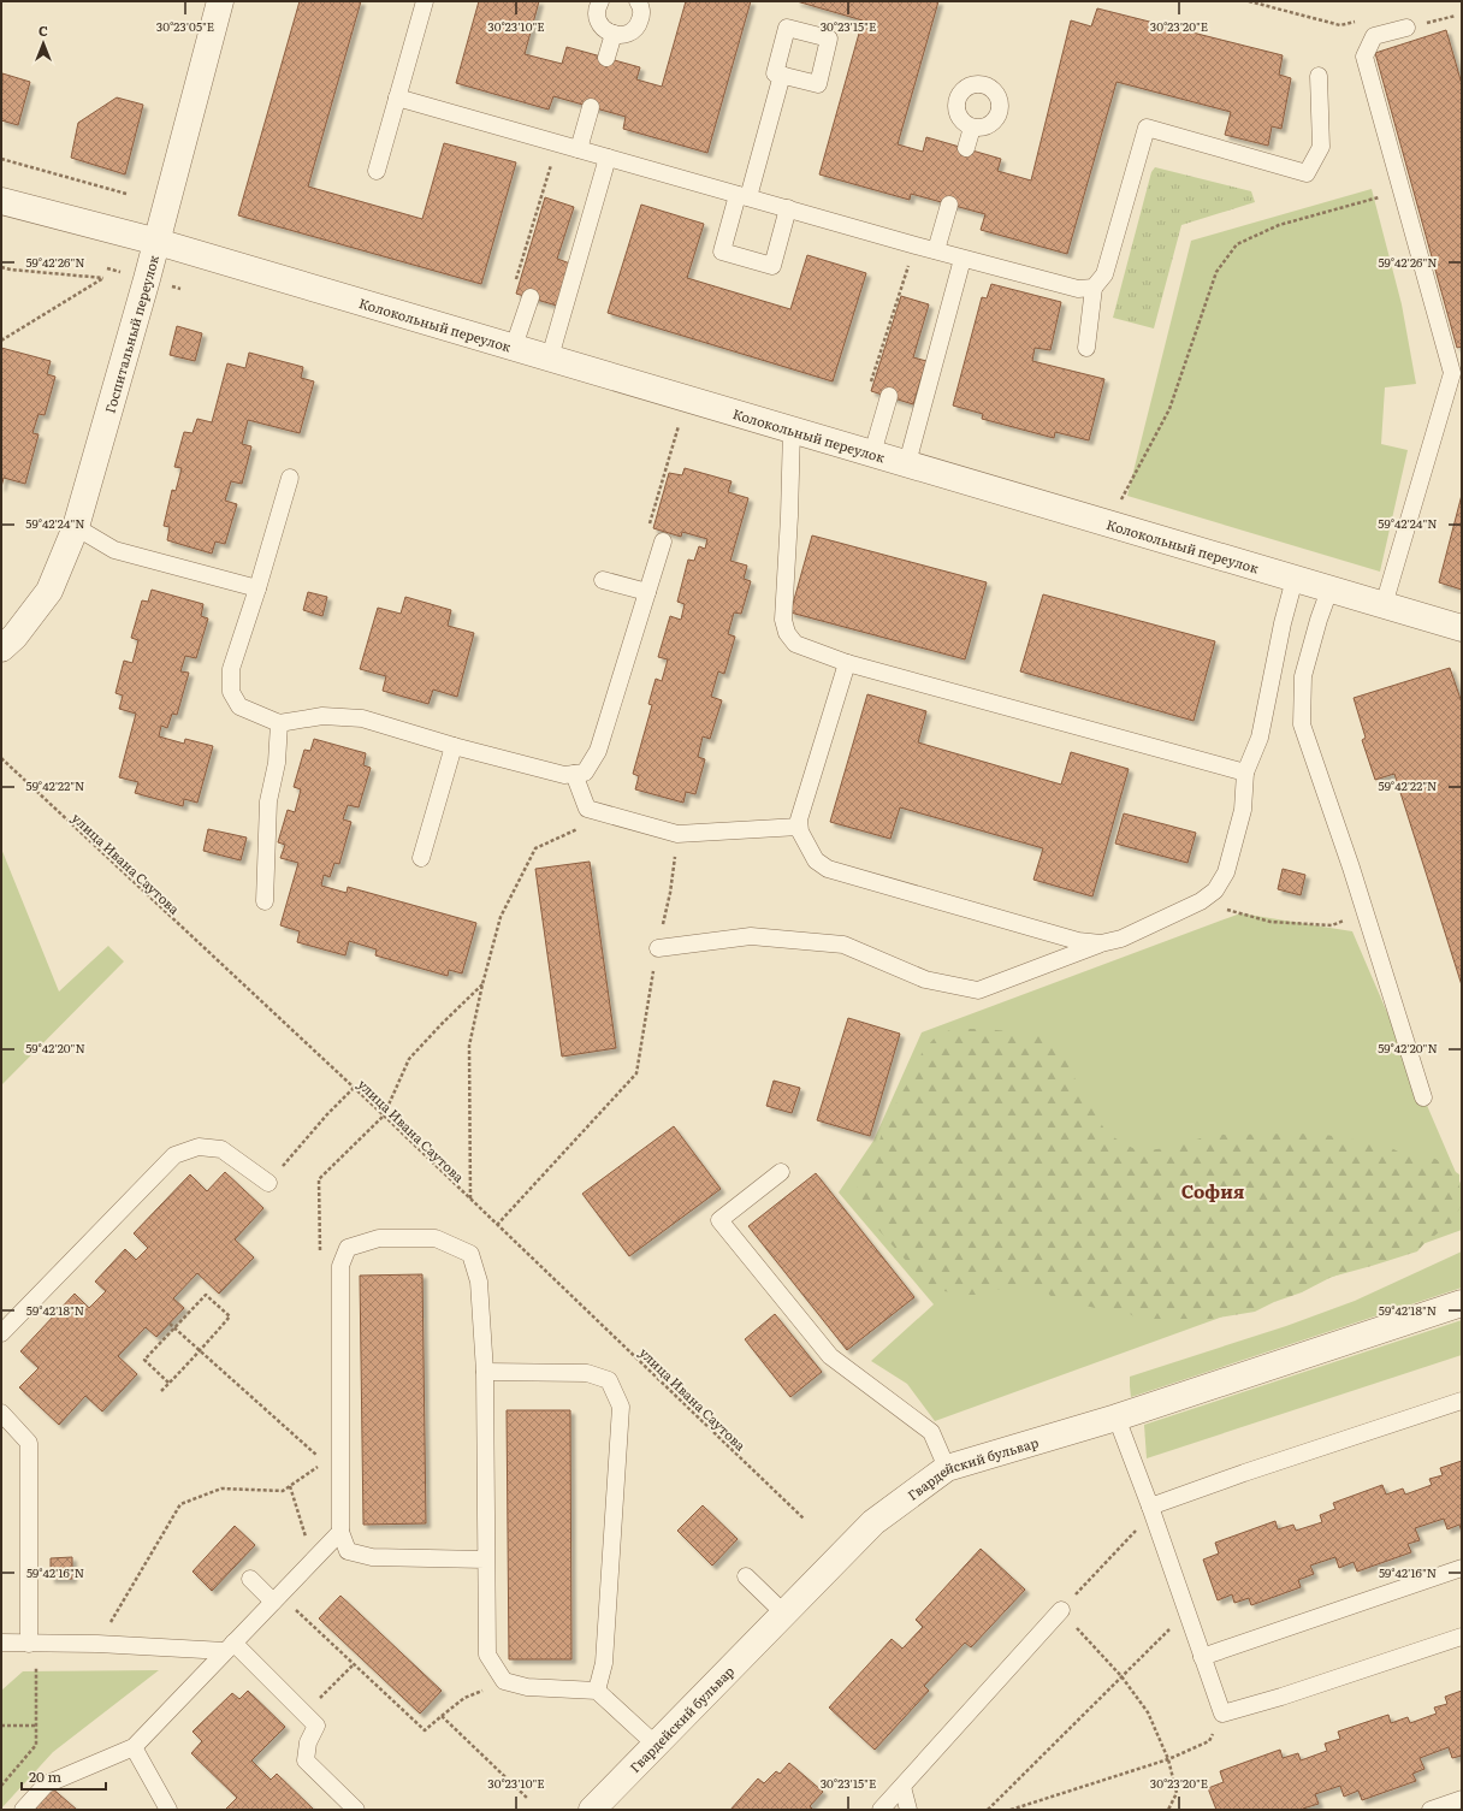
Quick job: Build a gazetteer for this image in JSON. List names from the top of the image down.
{
  "streets": {
    "street": ["Колокольный переулок", "Госпитальный переулок", "Гвардейский бульвар"],
    "path": ["улица Ивана Саутова"]
  },
  "crossings": [
    ["Колокольный переулок", "Госпитальный переулок"]
  ],
  "districts": ["София"],
  "scale_bar": "20 m",
  "north": "top",
  "coordinates": [
    "30°23'05\"E",
    "30°23'10\"E",
    "30°23'15\"E",
    "30°23'20\"E",
    "59°42'26\"N",
    "59°42'24\"N",
    "59°42'22\"N",
    "59°42'20\"N",
    "59°42'18\"N",
    "59°42'16\"N"
  ]
}
